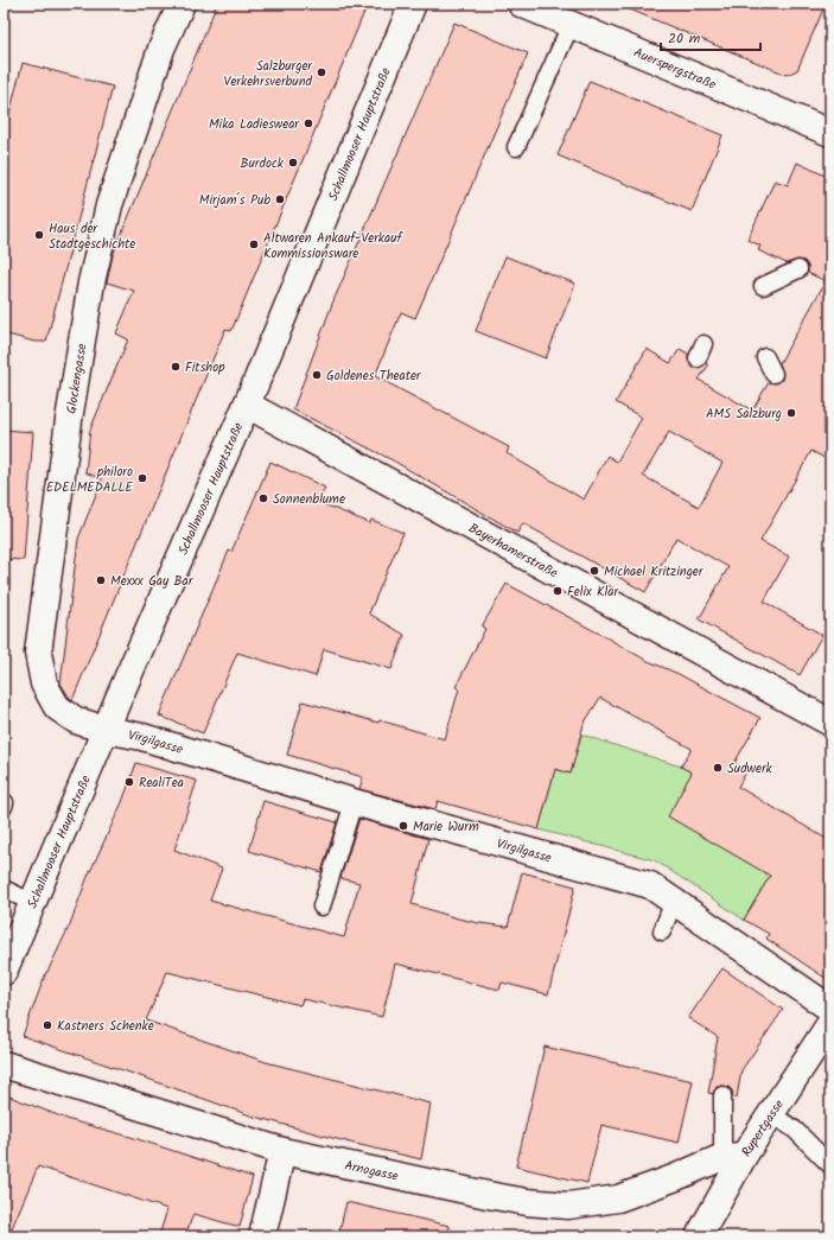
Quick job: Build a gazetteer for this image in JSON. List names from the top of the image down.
{
  "streets": {
    "street": [
      "Auerspergstraße",
      "Schallmooser Hauptstraße",
      "Glockengasse",
      "Bayerhamerstraße",
      "Virgilgasse",
      "Rupertgasse",
      "Arnogasse"
    ]
  },
  "crossings": [
    ["Schallmooser Hauptstraße", "Glockengasse"],
    ["Schallmooser Hauptstraße", "Bayerhamerstraße"],
    ["Schallmooser Hauptstraße", "Virgilgasse"],
    ["Glockengasse", "Virgilgasse"],
    ["Rupertgasse", "Arnogasse"]
  ],
  "places": [
    "Salzburger Verkehrsverbund",
    "Mika Ladieswear",
    "Burdock",
    "Mirjam´s Pub",
    "Haus der Stadtgeschichte",
    "Altwaren Ankauf-Verkauf Kommissionsware",
    "Fitshop",
    "Goldenes Theater",
    "AMS Salzburg",
    "philoro EDELMEDALLE",
    "Sonnenblume",
    "Michael Kritzinger",
    "Mexxx Gay Bar",
    "Felix Klar",
    "Sudwerk",
    "RealiTea",
    "Marie Wurm",
    "Kastners Schenke"
  ],
  "scale_bar": "20 m"
}
